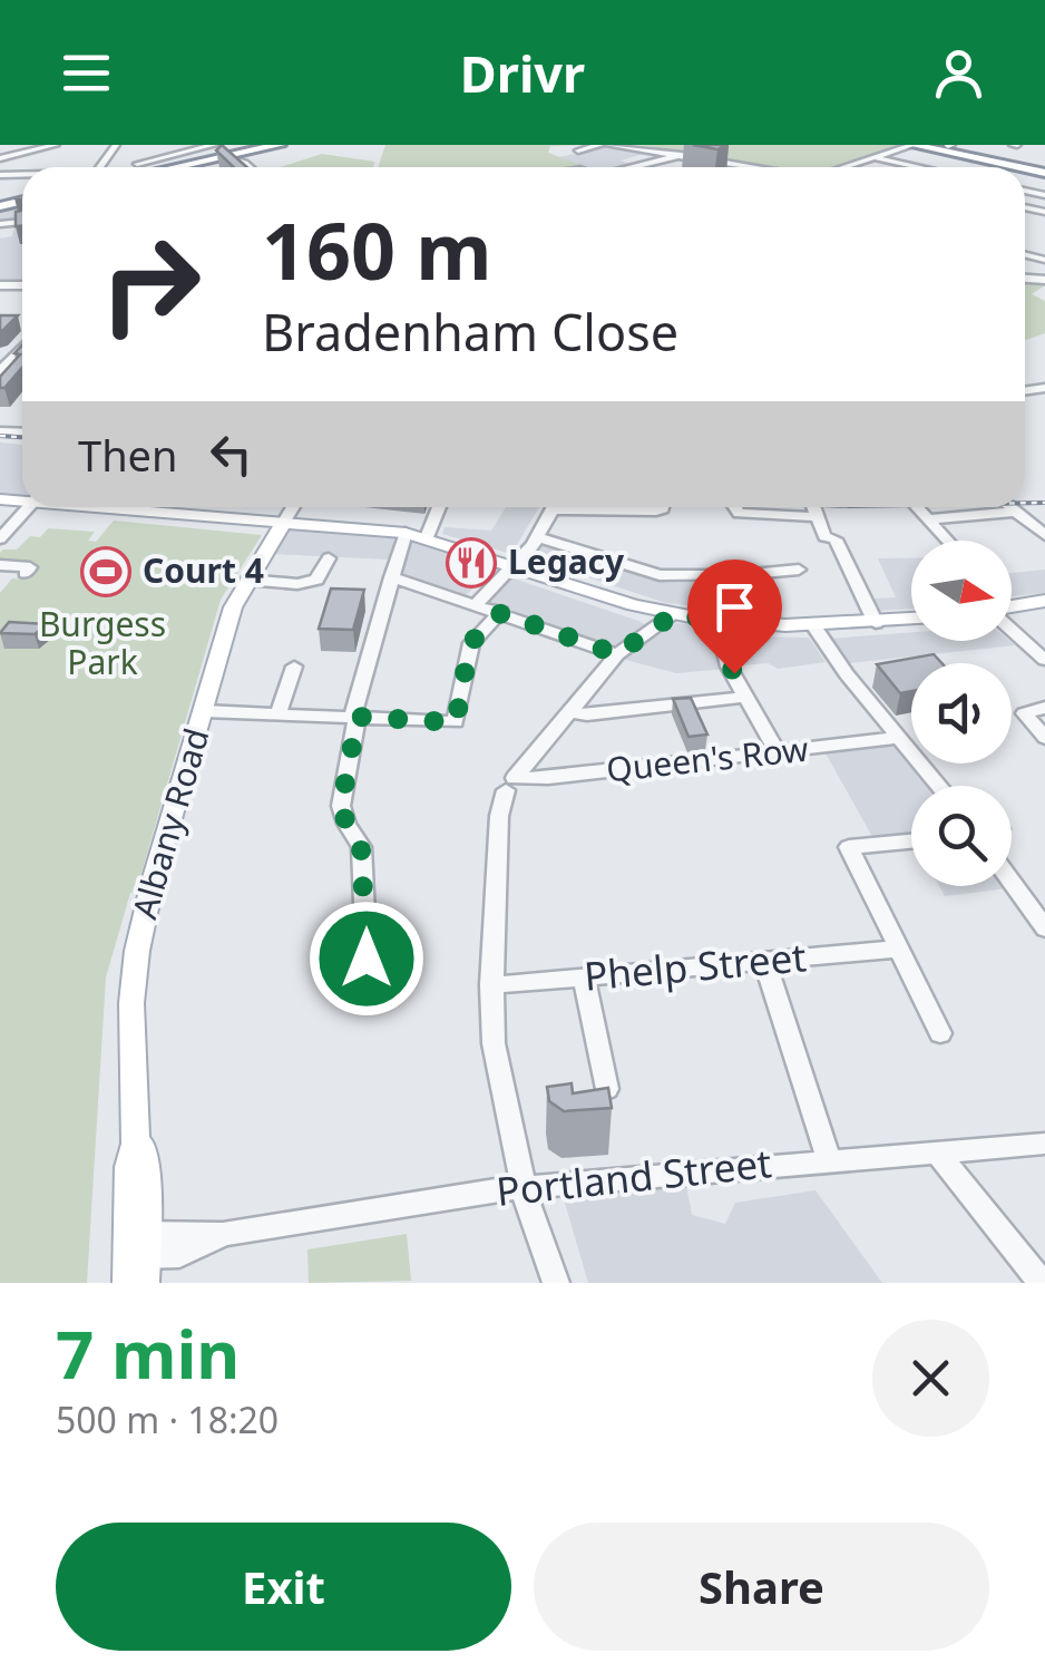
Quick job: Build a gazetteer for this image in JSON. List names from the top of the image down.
{
  "streets": {
    "main road": ["Albany Road"],
    "street": ["Queen's Row", "Phelp Street", "Portland Street"]
  },
  "crossings": [
    ["Albany Road", "Portland Street"]
  ],
  "parks": ["Burgess Park"],
  "places": {
    "restaurant": ["Legacy"],
    "sports": ["Court 4"]
  },
  "north": "right",
  "page": {
    "header": "Drivr",
    "turn": ["160 m", "Bradenham Close"],
    "then": "Then",
    "heading": ["7 min", "500 m · 18:20"],
    "buttons": ["Exit", "Share"]
  }
}
